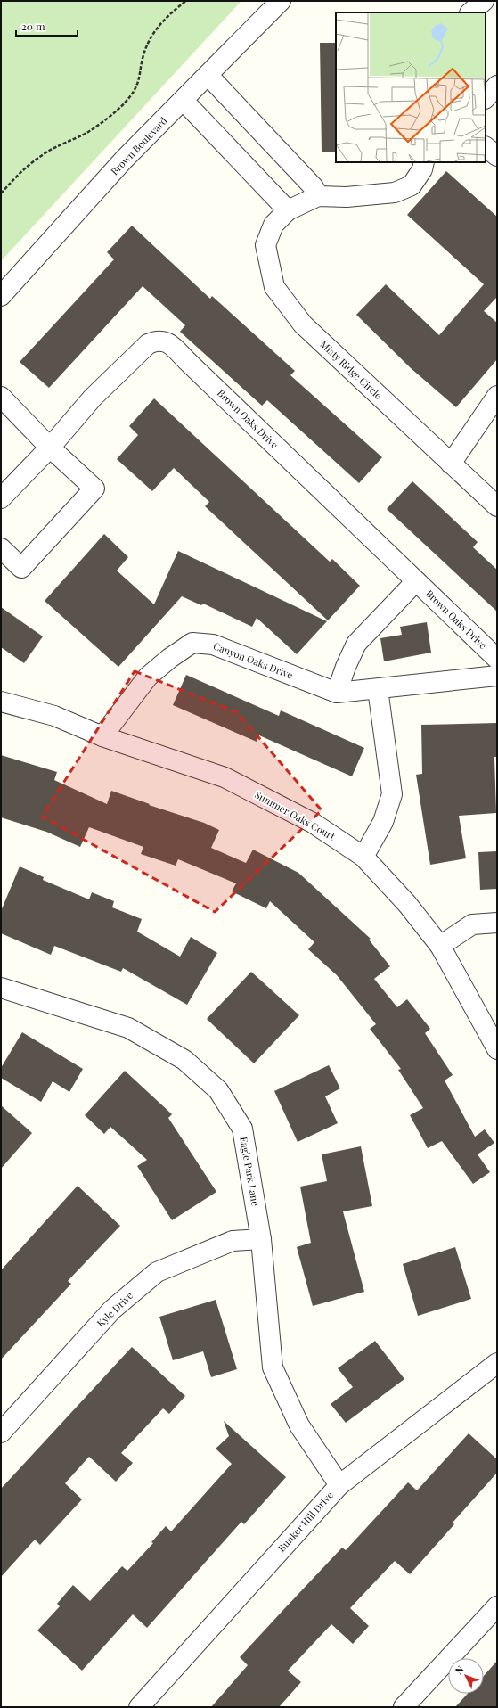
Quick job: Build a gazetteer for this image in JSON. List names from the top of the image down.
{
  "streets": {
    "street": [
      "Brown Boulevard",
      "Misty Ridge Circle",
      "Brown Oaks Drive",
      "Canyon Oaks Drive",
      "Summer Oaks Court",
      "Eagle Park Lane",
      "Kyle Drive",
      "Bunker Hill Drive"
    ]
  },
  "crossings": [
    ["Canyon Oaks Drive", "Summer Oaks Court"],
    ["Eagle Park Lane", "Kyle Drive"],
    ["Eagle Park Lane", "Bunker Hill Drive"]
  ],
  "scale_bar": "20 m",
  "north": "top left"
}
